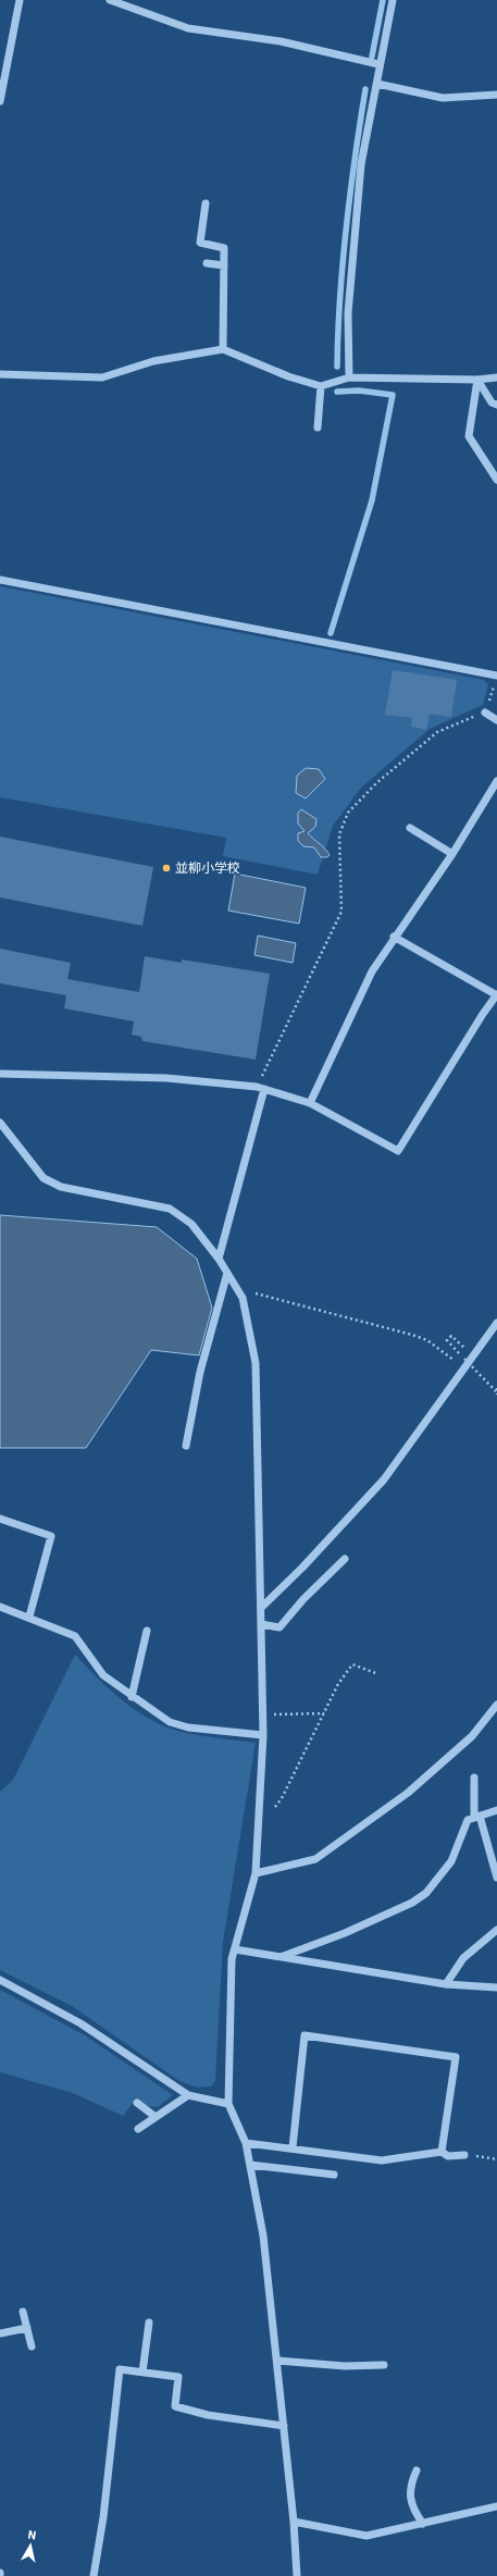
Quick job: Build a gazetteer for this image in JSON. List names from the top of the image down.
{
  "places": ["並柳小学校"],
  "north": "top"
}
